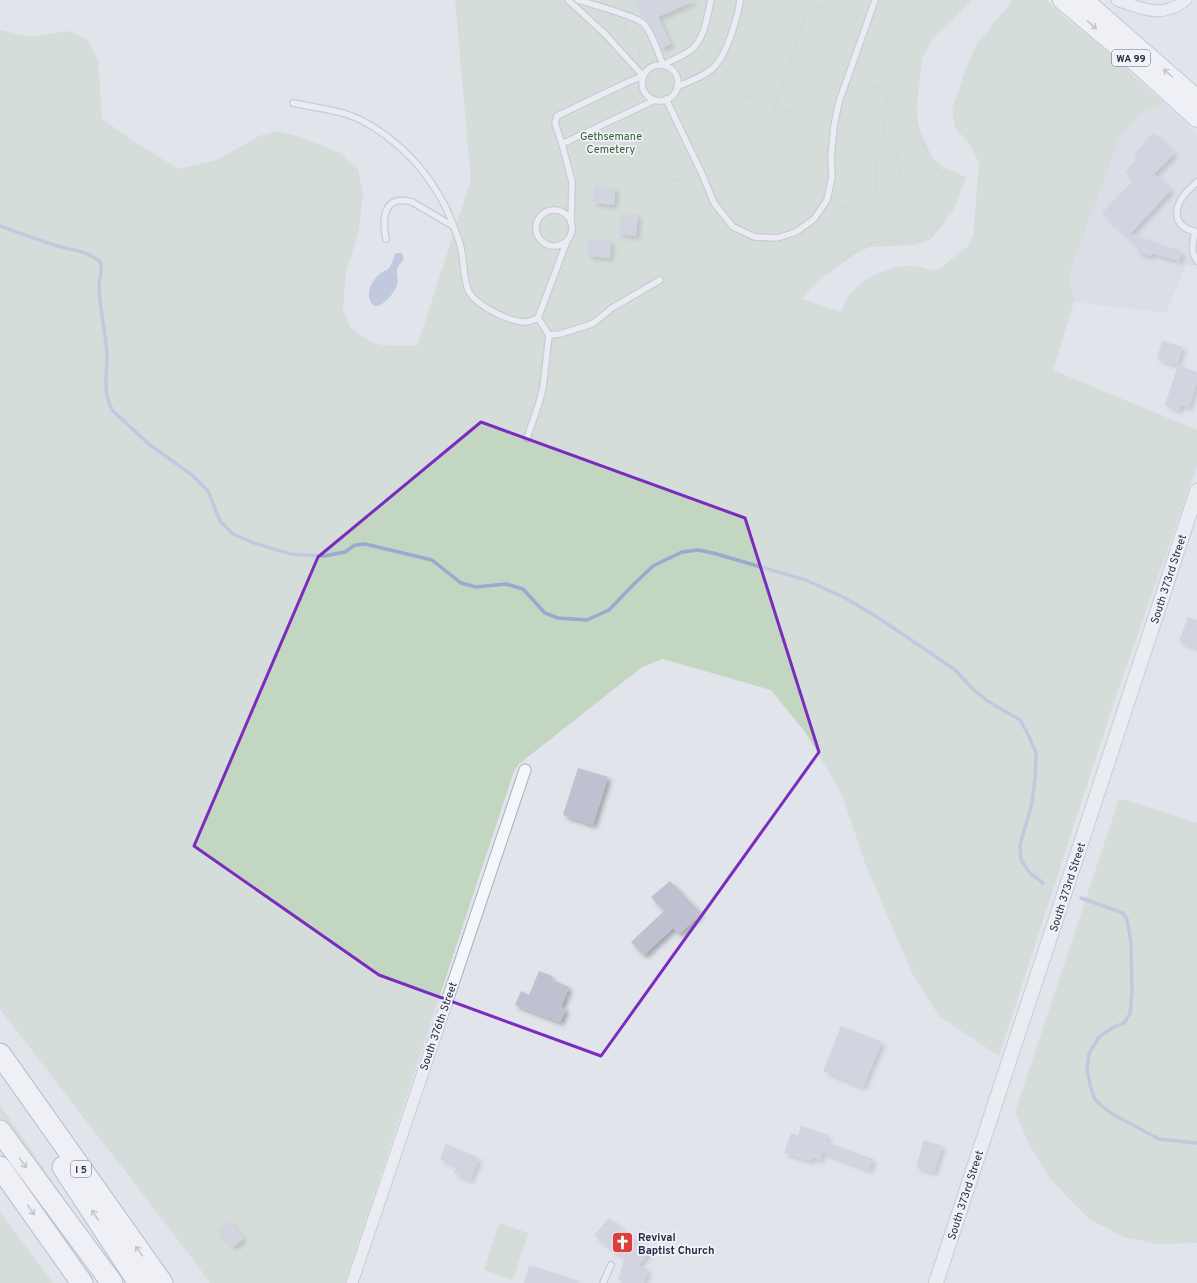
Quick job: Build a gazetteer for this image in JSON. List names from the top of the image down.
{
  "streets": {
    "highway": ["I 5"],
    "main road": ["WA 99"],
    "street": ["South 373rd Street", "South 376th Street"]
  },
  "parks": ["Gethsemane Cemetery"],
  "places": {
    "church": ["Revival Baptist Church"]
  }
}
